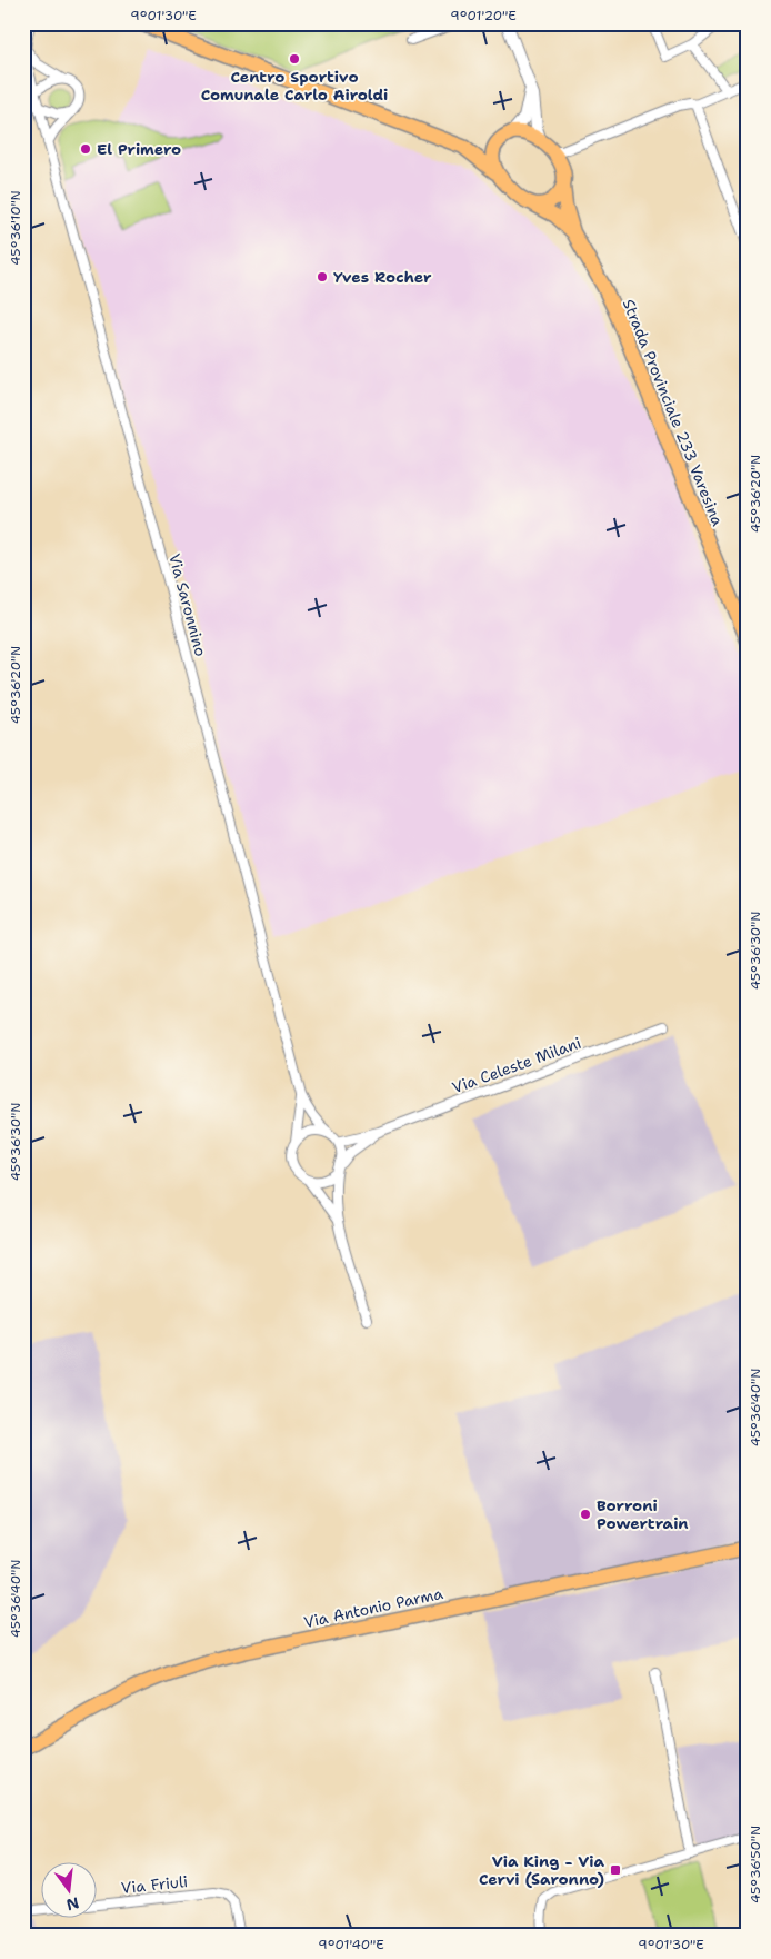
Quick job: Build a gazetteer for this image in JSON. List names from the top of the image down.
{
  "streets": {
    "main road": ["Strada Provinciale 233 Varesina", "Via Antonio Parma"],
    "street": ["Via Saronnino", "Via Celeste Milani", "Via Friuli"]
  },
  "places": {
    "other": [
      "Centro Sportivo Comunale Carlo Airoldi",
      "El Primero",
      "Yves Rocher",
      "Borroni Powertrain"
    ],
    "transit": ["Via King - Via Cervi (Saronno)"]
  },
  "north": "bottom",
  "coordinates": [
    "9°01'30\"E",
    "9°01'20\"E",
    "45°36'10\"N",
    "45°36'20\"N",
    "45°36'30\"N",
    "45°36'40\"N",
    "45°36'50\"N",
    "9°01'40\"E"
  ]
}
